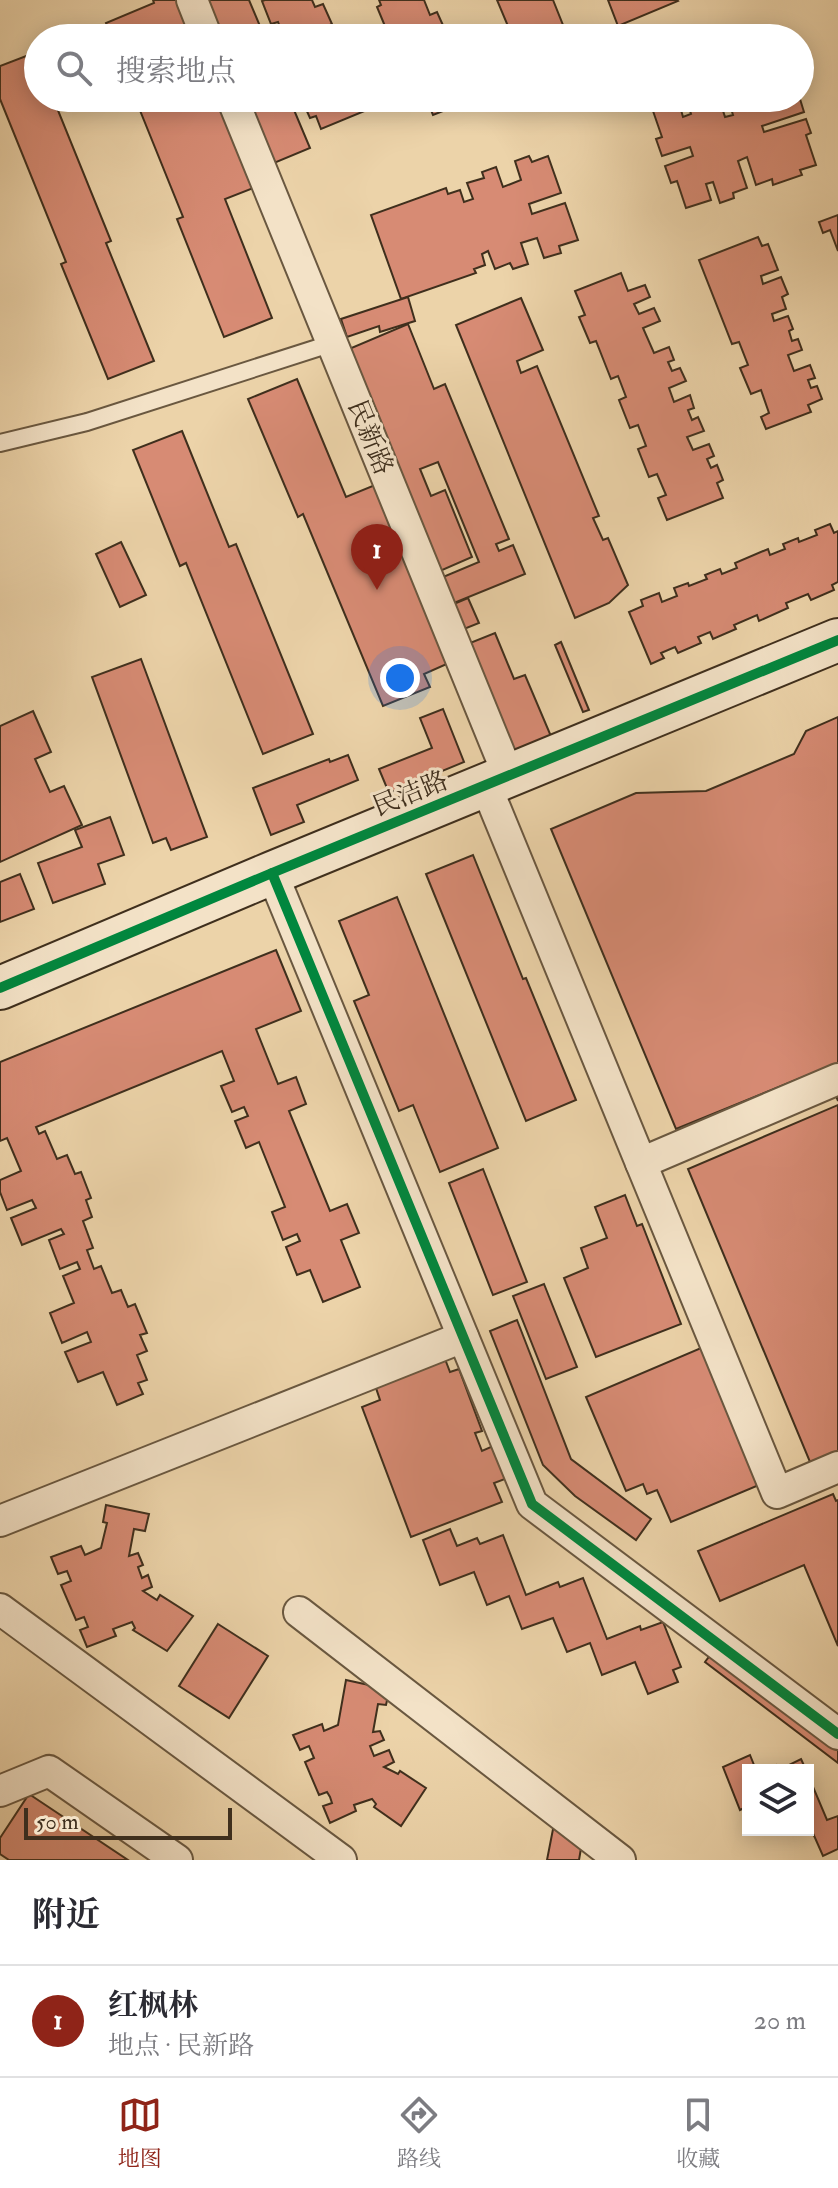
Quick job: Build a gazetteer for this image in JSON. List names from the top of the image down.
{
  "streets": {
    "street": ["民新路", "民洁路"]
  },
  "crossings": [
    ["民新路", "民洁路"]
  ],
  "scale_bar": "50 m",
  "page": {
    "search": "搜索地点",
    "pins": "1",
    "scale": "50 m",
    "heading": "附近",
    "list": [
      {
        "mark": "1",
        "name": "红枫林",
        "note": "地点 · 民新路",
        "value": "20 m"
      }
    ],
    "nav": ["地图", "路线", "收藏"]
  }
}
